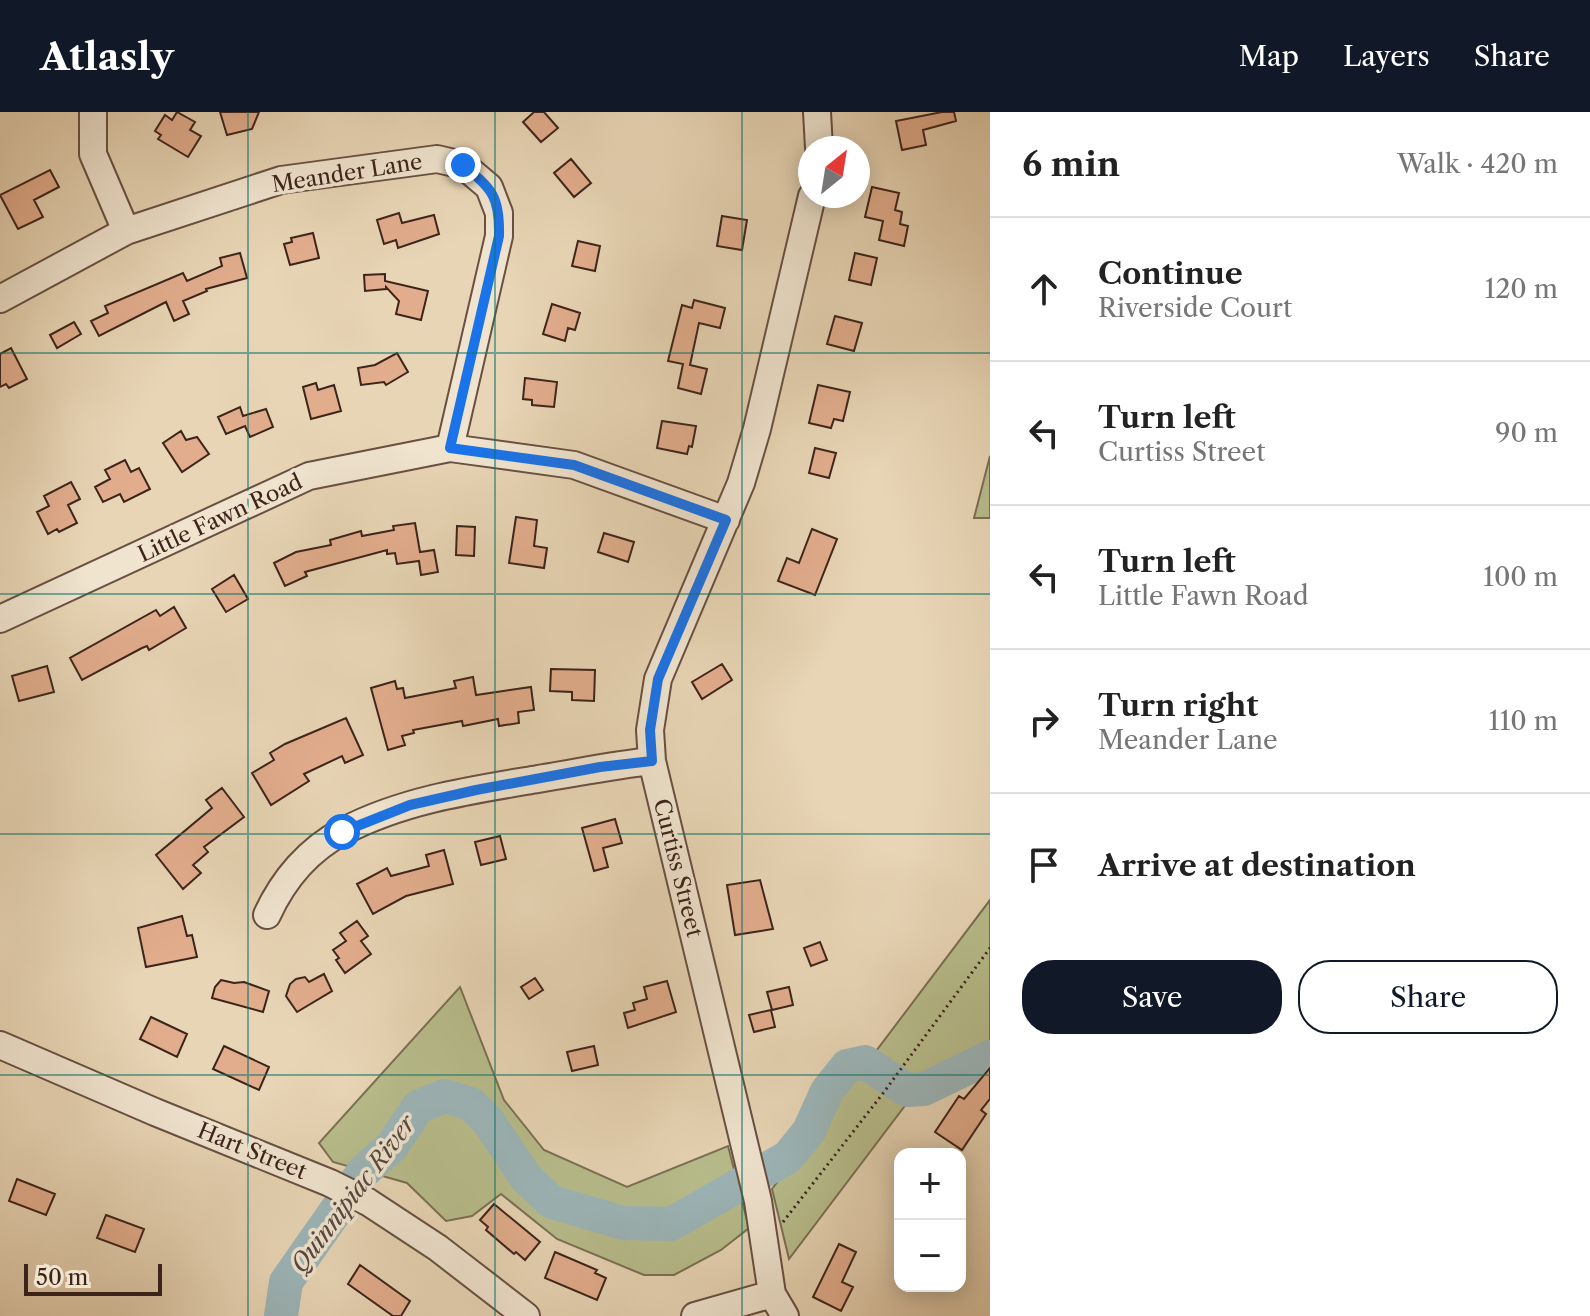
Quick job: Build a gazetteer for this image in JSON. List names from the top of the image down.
{
  "streets": {
    "street": [
      "Meander Lane",
      "Little Fawn Road",
      "Curtiss Street",
      "Hart Street"
    ]
  },
  "crossings": [
    ["Meander Lane", "Little Fawn Road"],
    ["Little Fawn Road", "Curtiss Street"]
  ],
  "water": ["Quinnipiac River"],
  "scale_bar": "50 m",
  "north": "top right",
  "page": {
    "header": "Atlasly",
    "nav": ["Map", "Layers", "Share"],
    "heading": ["6 min", "Walk · 420 m"],
    "list": [
      ["Continue", "Riverside Court", "120 m"],
      ["Turn left", "Curtiss Street", "90 m"],
      ["Turn left", "Little Fawn Road", "100 m"],
      ["Turn right", "Meander Lane", "110 m"],
      "Arrive at destination"
    ],
    "buttons": ["Save", "Share"],
    "map_buttons": ["+", "−"],
    "scale": "50 m"
  }
}
